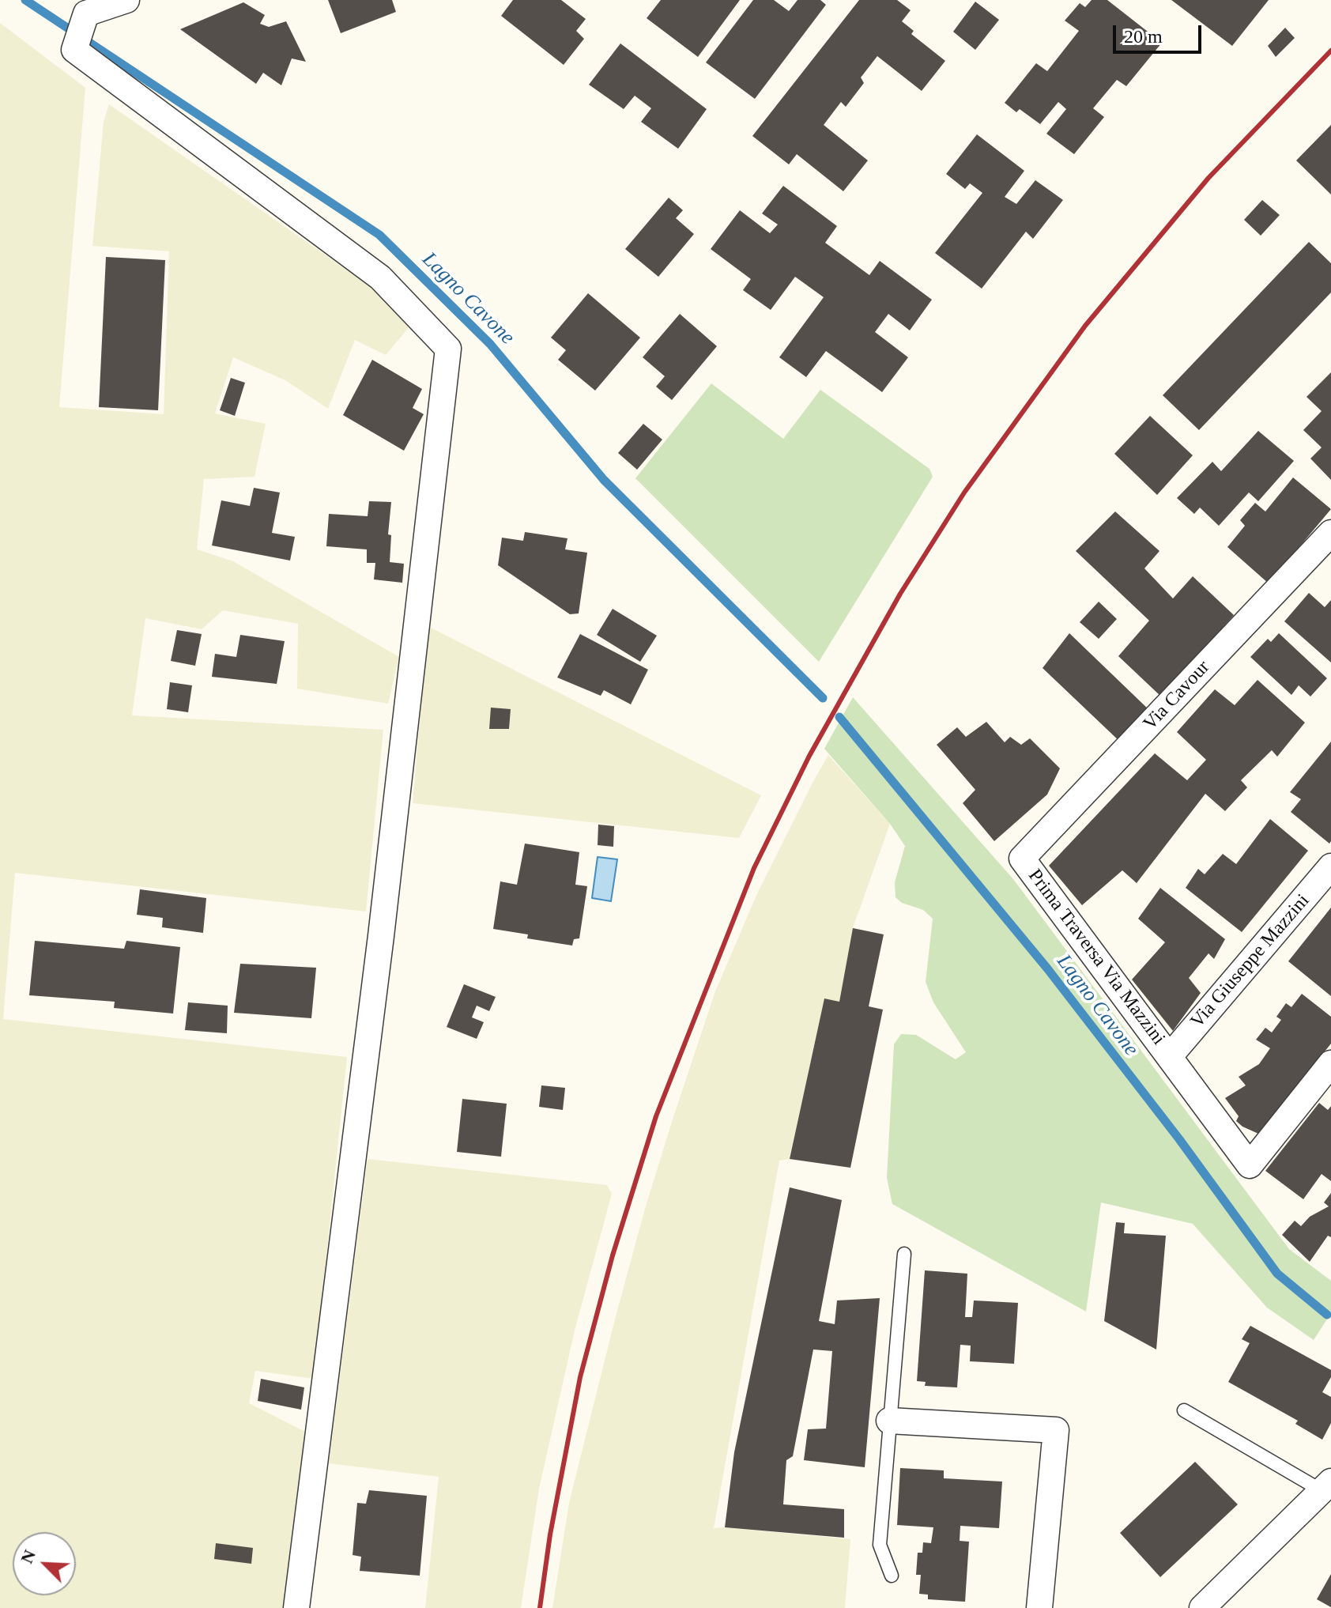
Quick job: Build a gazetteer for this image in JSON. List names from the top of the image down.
{
  "streets": {
    "street": ["Via Cavour", "Prima Traversa Via Mazzini", "Via Giuseppe Mazzini"]
  },
  "crossings": [
    ["Via Cavour", "Prima Traversa Via Mazzini"],
    ["Prima Traversa Via Mazzini", "Via Giuseppe Mazzini"]
  ],
  "water": ["Lagno Cavone"],
  "scale_bar": "20 m",
  "north": "top left"
}
